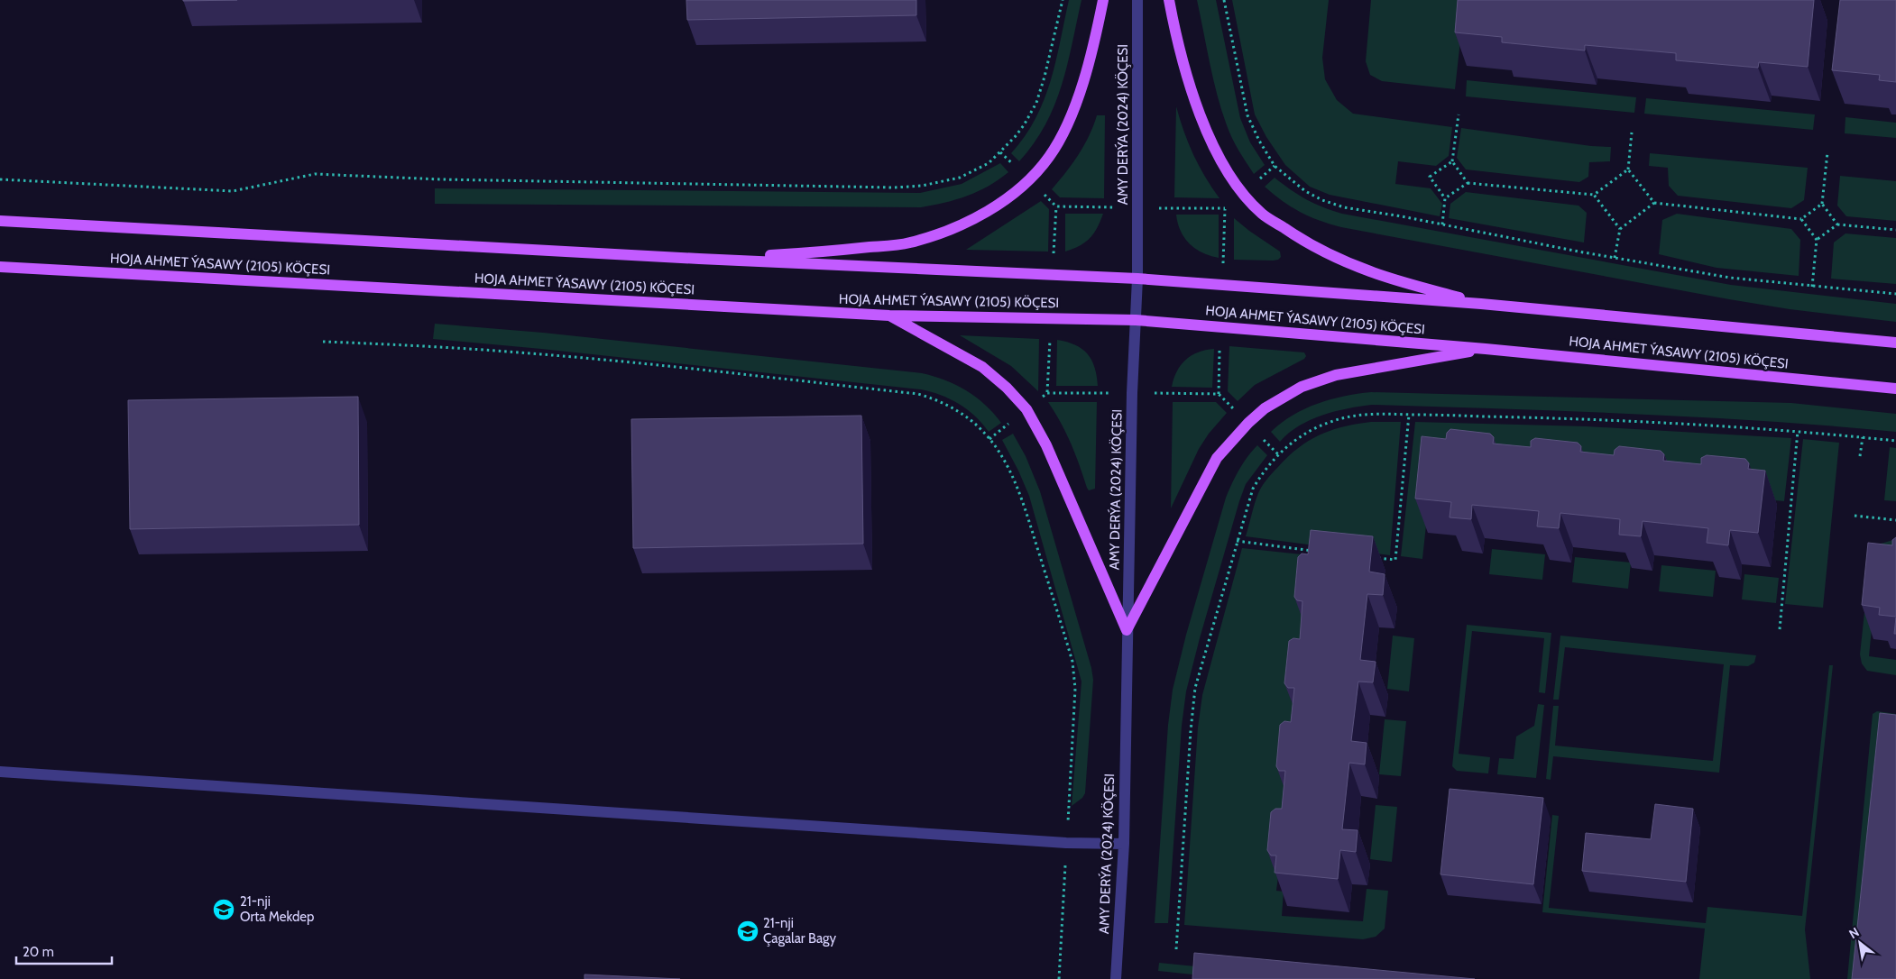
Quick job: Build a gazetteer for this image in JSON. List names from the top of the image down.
{
  "streets": {
    "main road": ["HOJA AHMET ÝASAWY (2105) KÖÇESI"],
    "street": ["AMY DERÝA (2024) KÖÇESI"]
  },
  "crossings": [
    ["AMY DERÝA (2024) KÖÇESI", "HOJA AHMET ÝASAWY (2105) KÖÇESI"]
  ],
  "places": {
    "school or university": ["21-nji Orta Mekdep", "21-nji Çagalar Bagy"]
  },
  "scale_bar": "20 m",
  "north": "top left"
}
